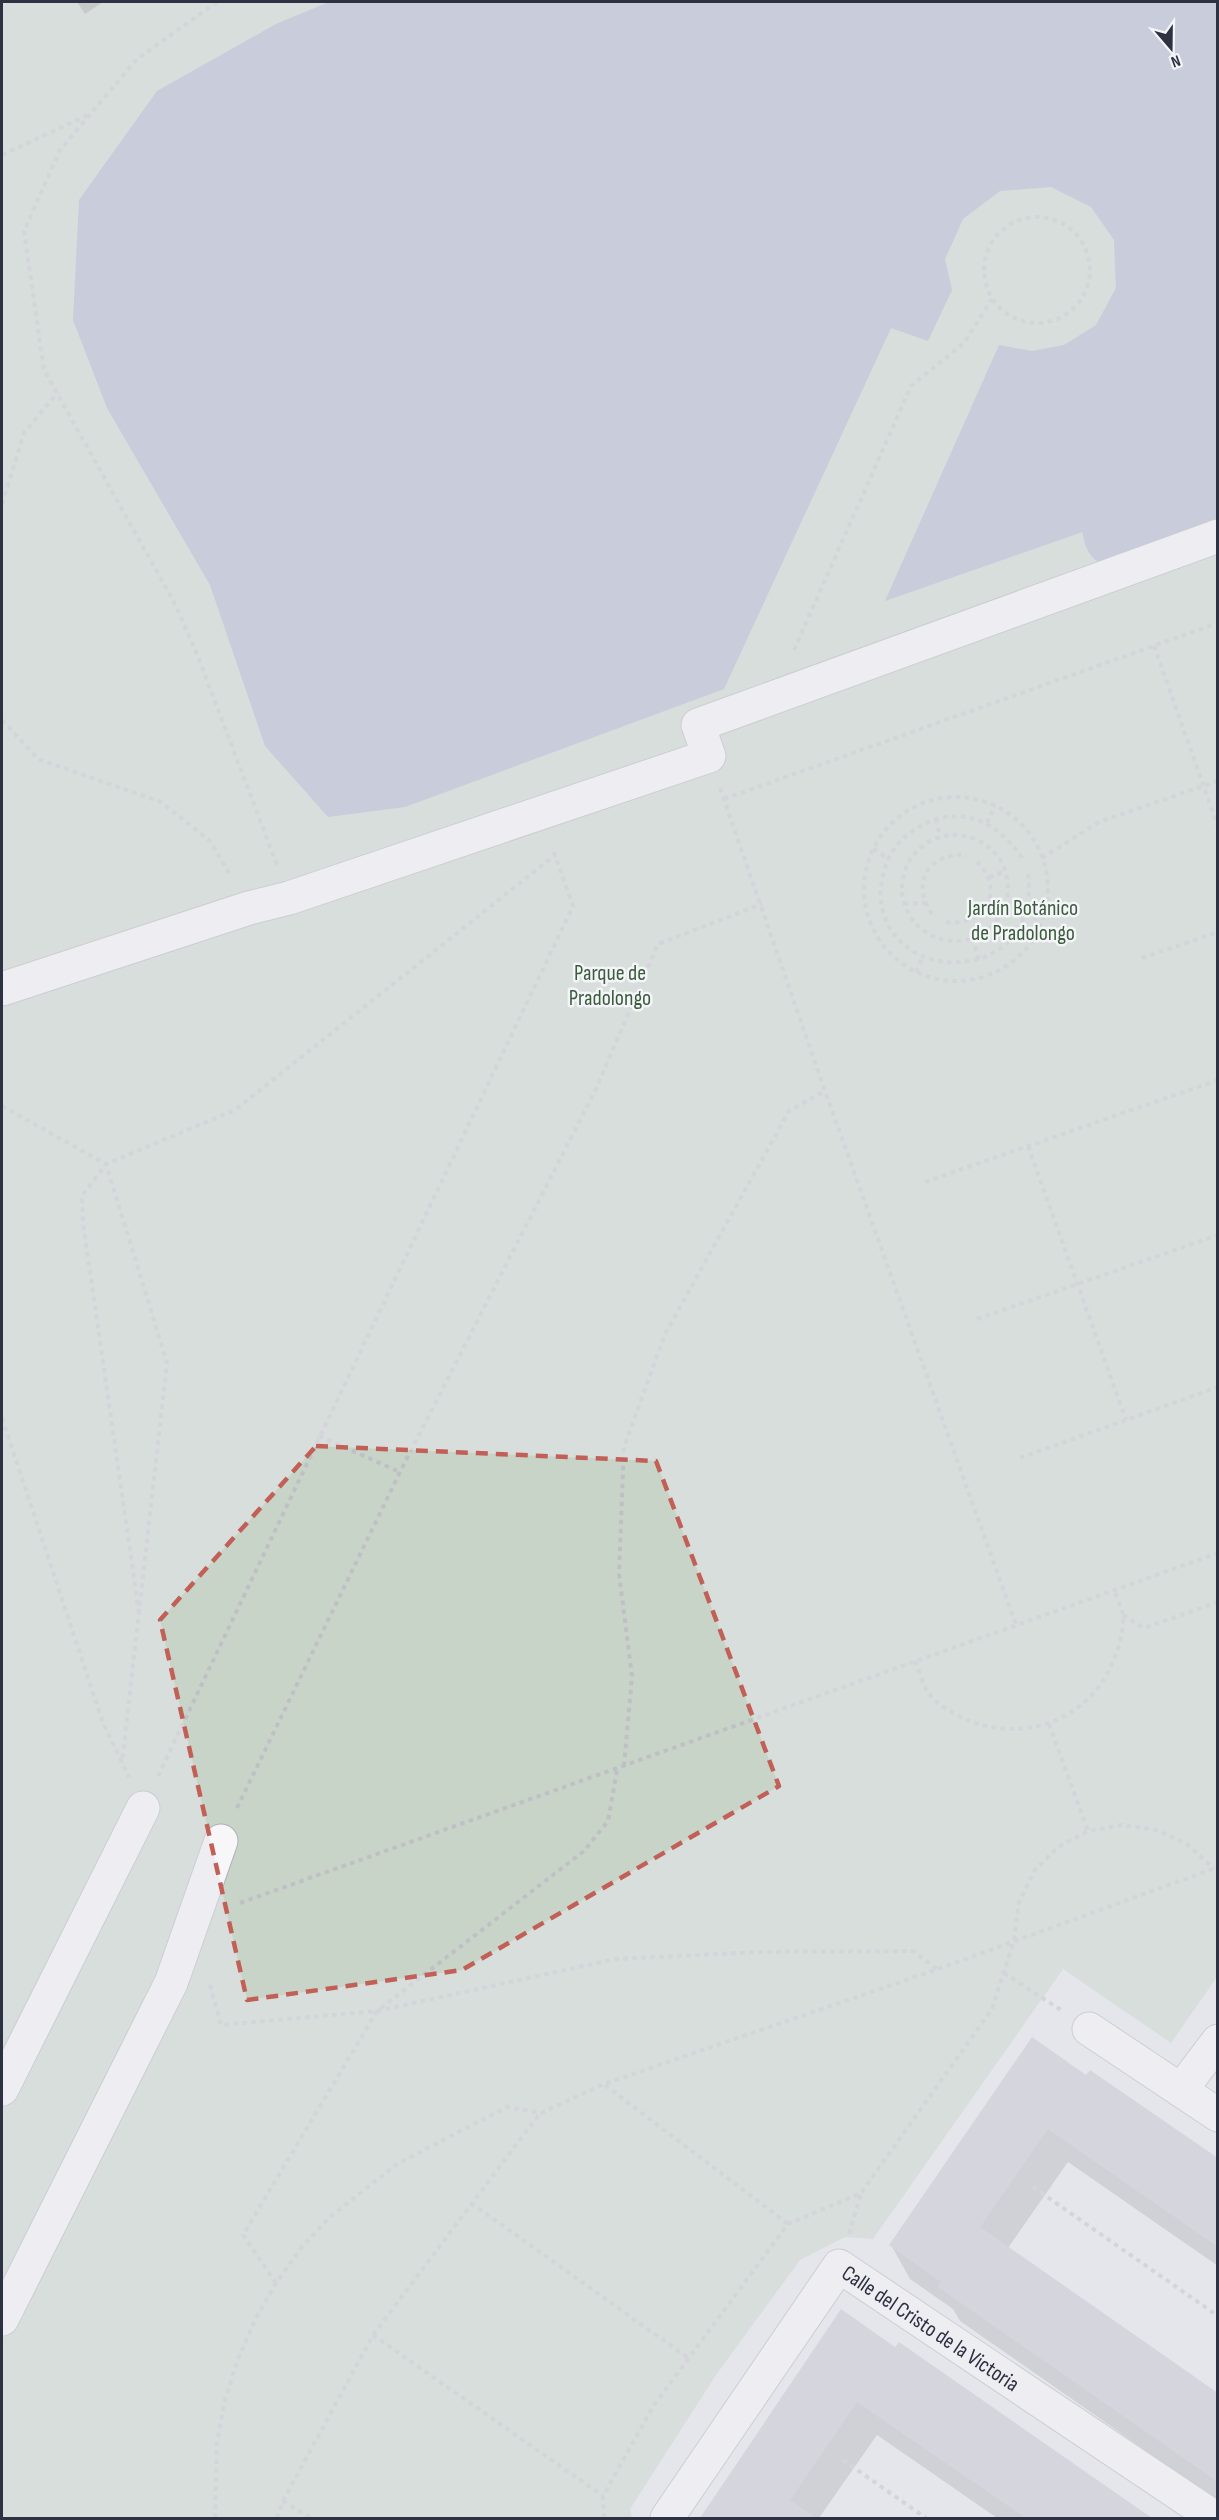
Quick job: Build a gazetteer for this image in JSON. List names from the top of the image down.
{
  "streets": {
    "street": ["Calle del Cristo de la Victoria"]
  },
  "parks": ["Jardín Botánico de Pradolongo", "Parque de Pradolongo"],
  "north": "bottom"
}
